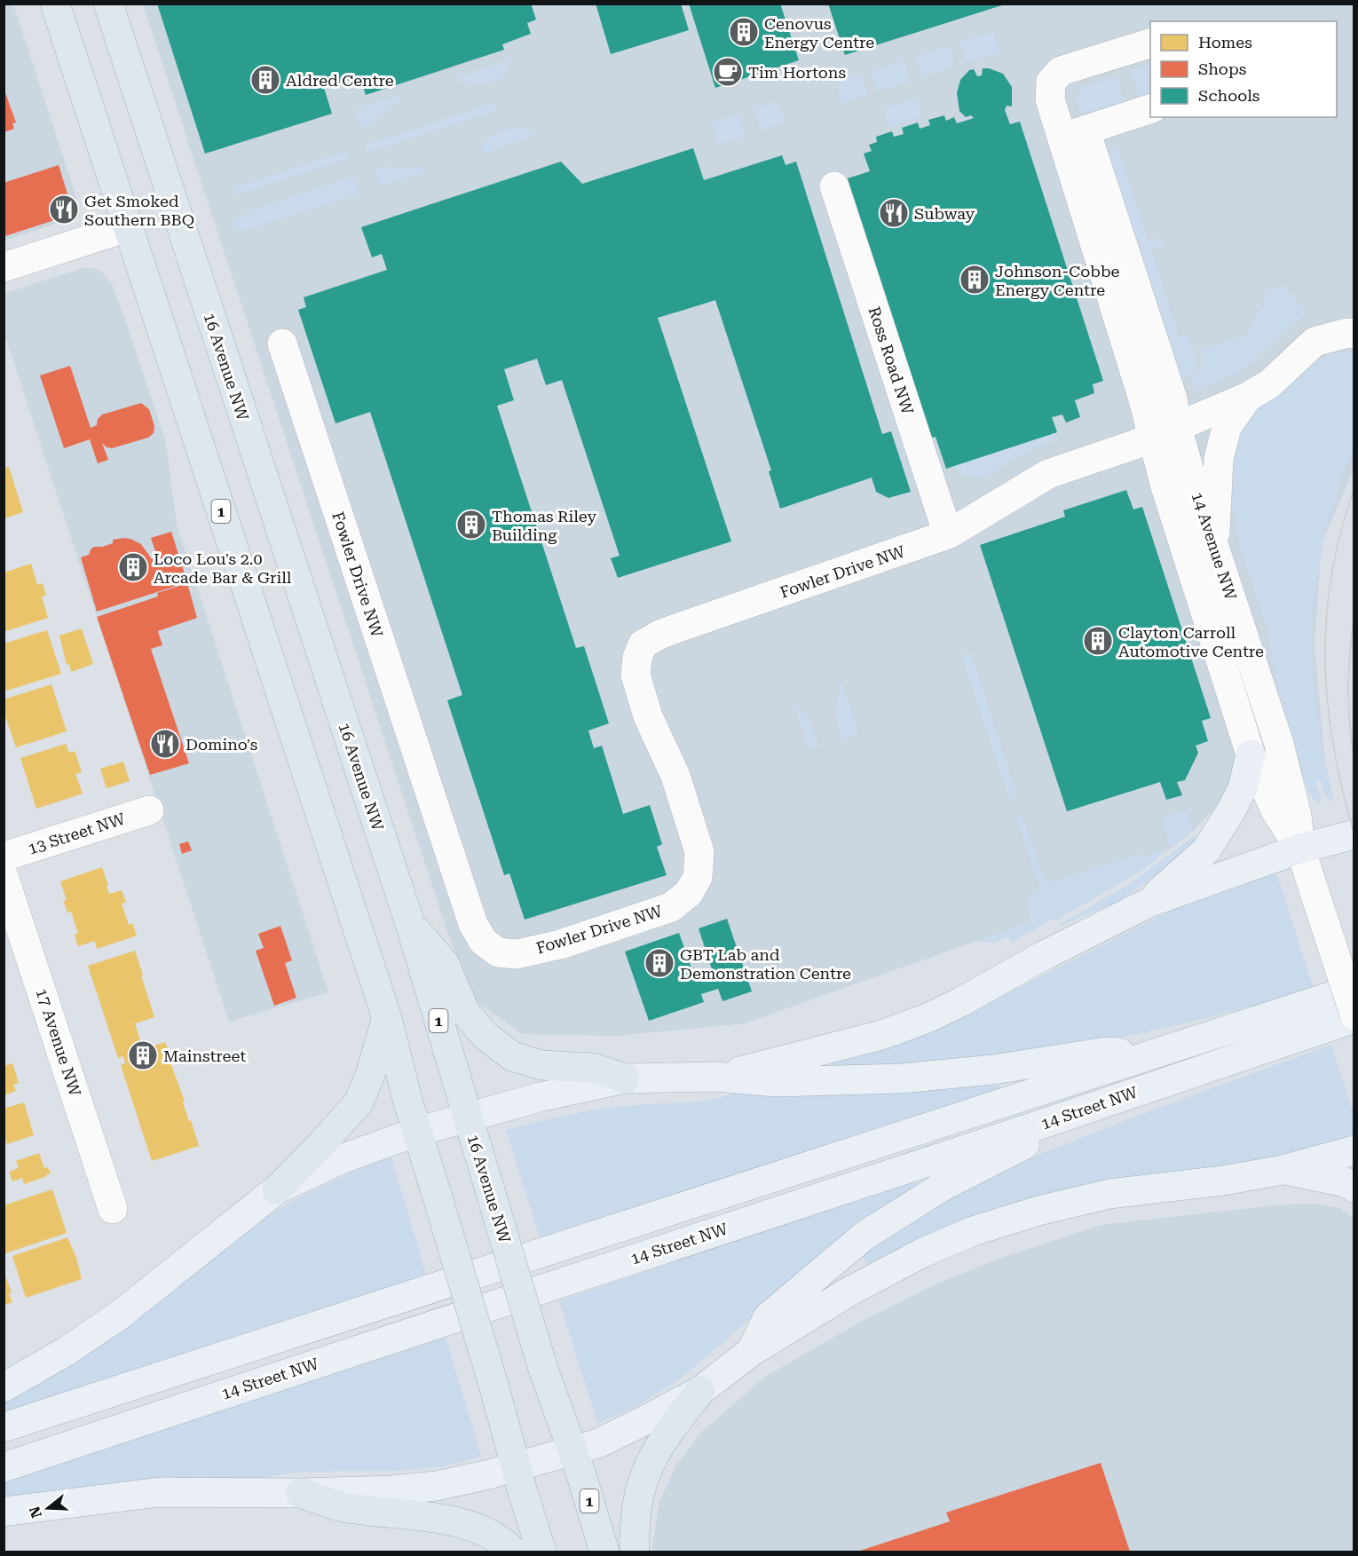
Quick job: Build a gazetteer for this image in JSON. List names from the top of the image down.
{
  "streets": {
    "highway": ["16 Avenue NW", "1"],
    "main road": ["14 Street NW"],
    "street": [
      "Ross Road NW",
      "14 Avenue NW",
      "Fowler Drive NW",
      "13 Street NW",
      "17 Avenue NW"
    ]
  },
  "crossings": [
    ["Ross Road NW", "Fowler Drive NW"],
    ["14 Avenue NW", "Fowler Drive NW"],
    ["14 Avenue NW", "14 Street NW"]
  ],
  "places": {
    "building": [
      "Cenovus Energy Centre",
      "Aldred Centre",
      "Johnson-Cobbe Energy Centre",
      "Thomas Riley Building",
      "Loco Lou's 2.0 Arcade Bar & Grill",
      "Clayton Carroll Automotive Centre",
      "GBT Lab and Demonstration Centre",
      "Mainstreet"
    ],
    "cafe": ["Tim Hortons"],
    "restaurant": ["Get Smoked Southern BBQ", "Subway", "Domino's"]
  },
  "legend": ["Homes", "Shops", "Schools"],
  "north": "left"
}
